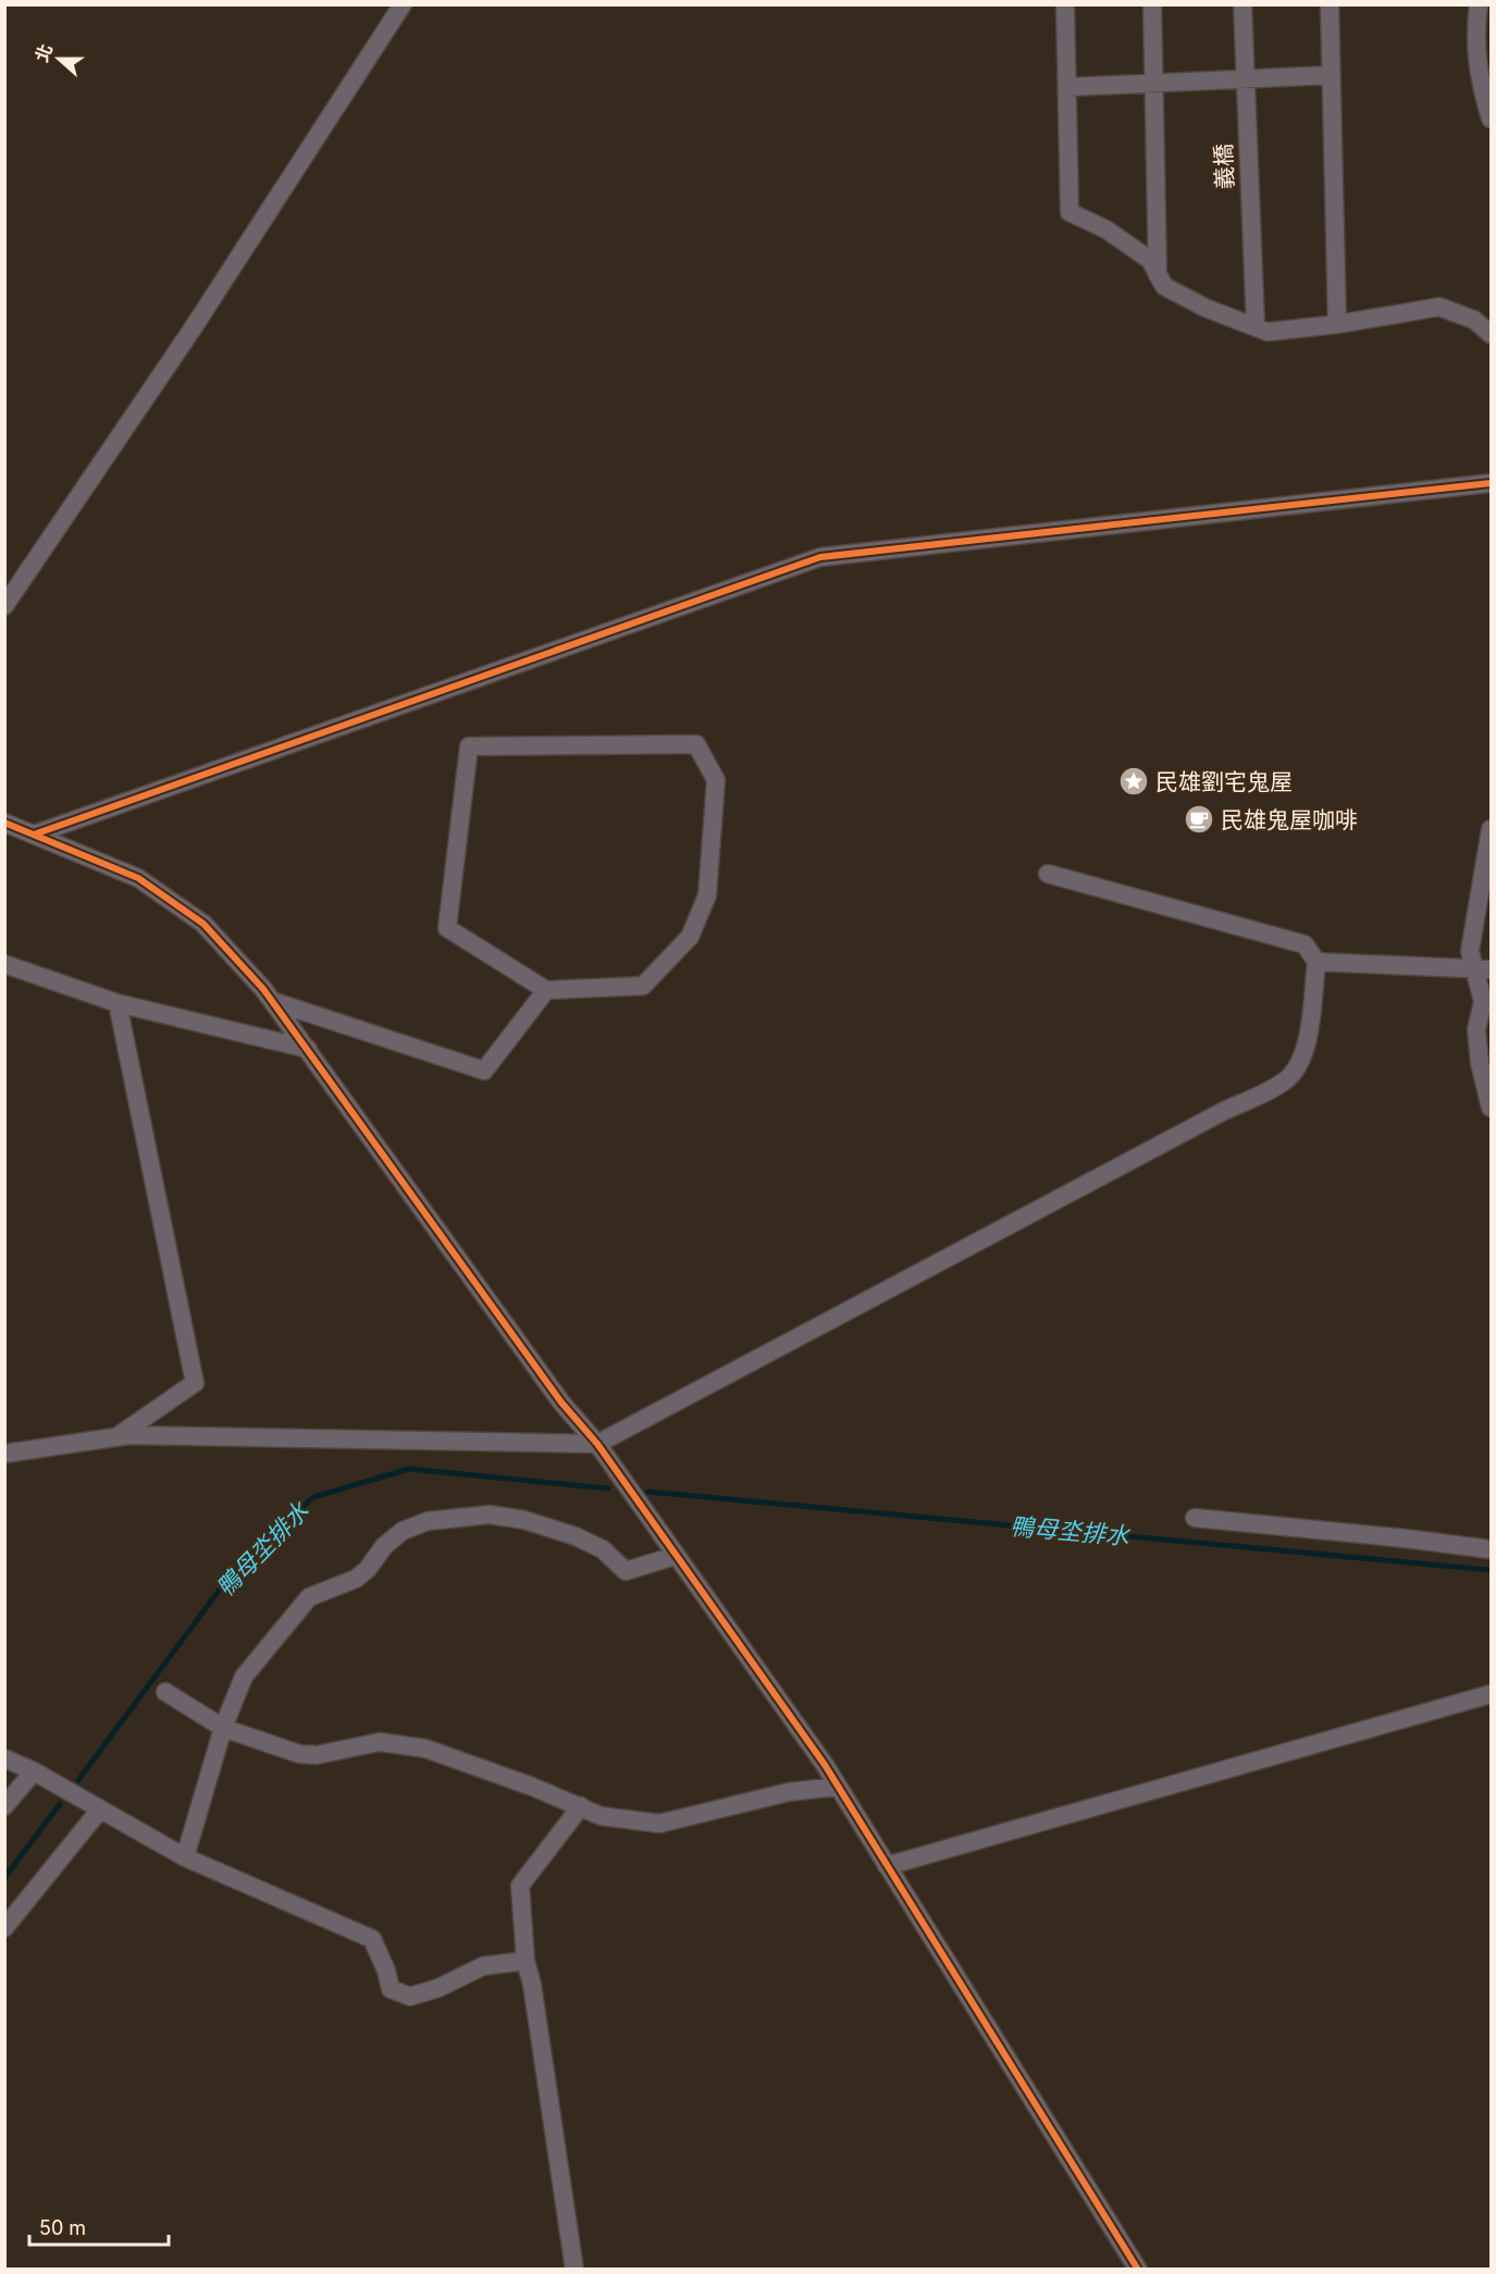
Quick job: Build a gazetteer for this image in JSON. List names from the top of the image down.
{
  "streets": {
    "street": ["義橋"]
  },
  "water": ["鴨母坔排水"],
  "places": {
    "place": ["民雄劉宅鬼屋"],
    "cafe": ["民雄鬼屋咖啡"]
  },
  "scale_bar": "50 m",
  "north": "left"
}
